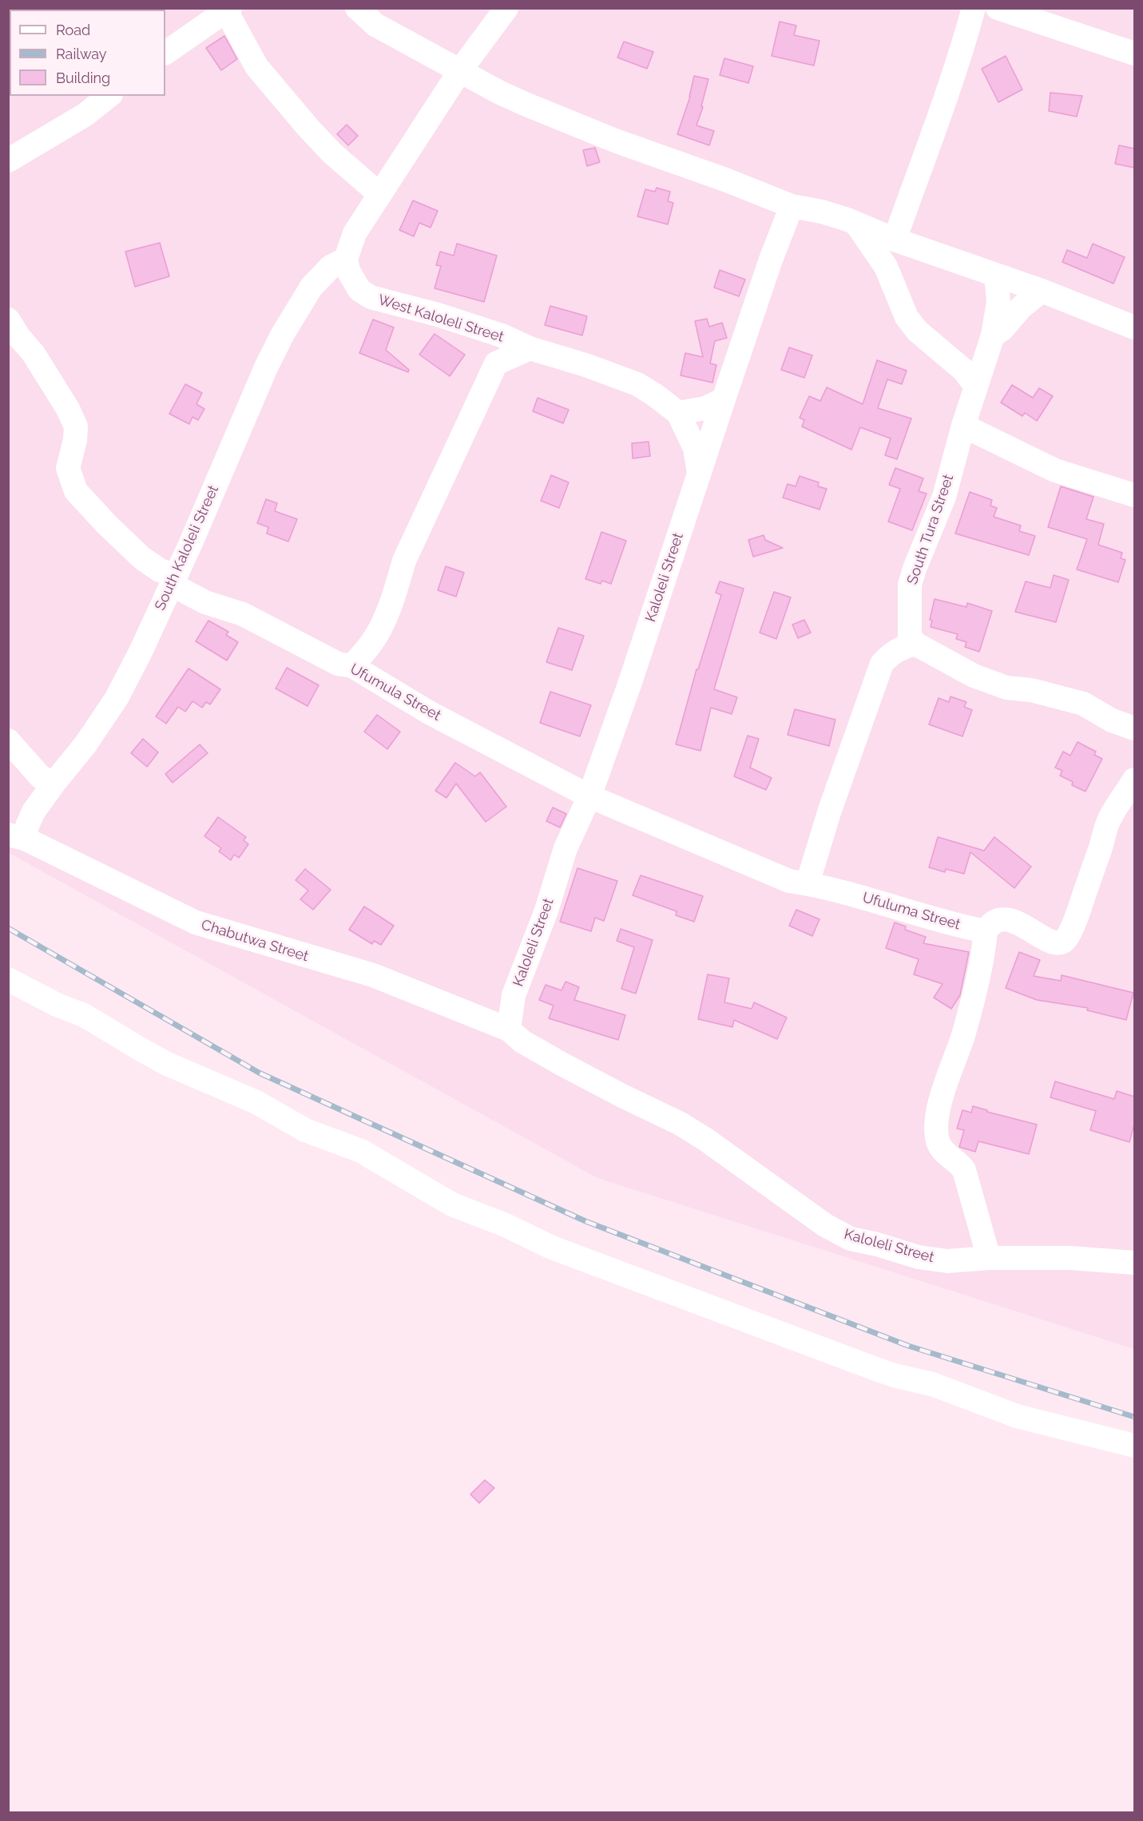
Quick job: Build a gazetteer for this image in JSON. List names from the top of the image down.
{
  "streets": {
    "street": [
      "West Kaloleli Street",
      "South Tura Street",
      "South Kaloleli Street",
      "Kaloleli Street",
      "Ufumula Street",
      "Ufuluma Street",
      "Chabutwa Street"
    ]
  },
  "crossings": [
    ["West Kaloleli Street", "South Kaloleli Street"],
    ["South Kaloleli Street", "Ufumula Street"],
    ["South Kaloleli Street", "Chabutwa Street"],
    ["Kaloleli Street", "Ufumula Street"],
    ["Kaloleli Street", "Ufuluma Street"],
    ["Kaloleli Street", "Chabutwa Street"],
    ["Ufumula Street", "Ufuluma Street"]
  ],
  "legend": ["Road", "Railway", "Building"]
}
